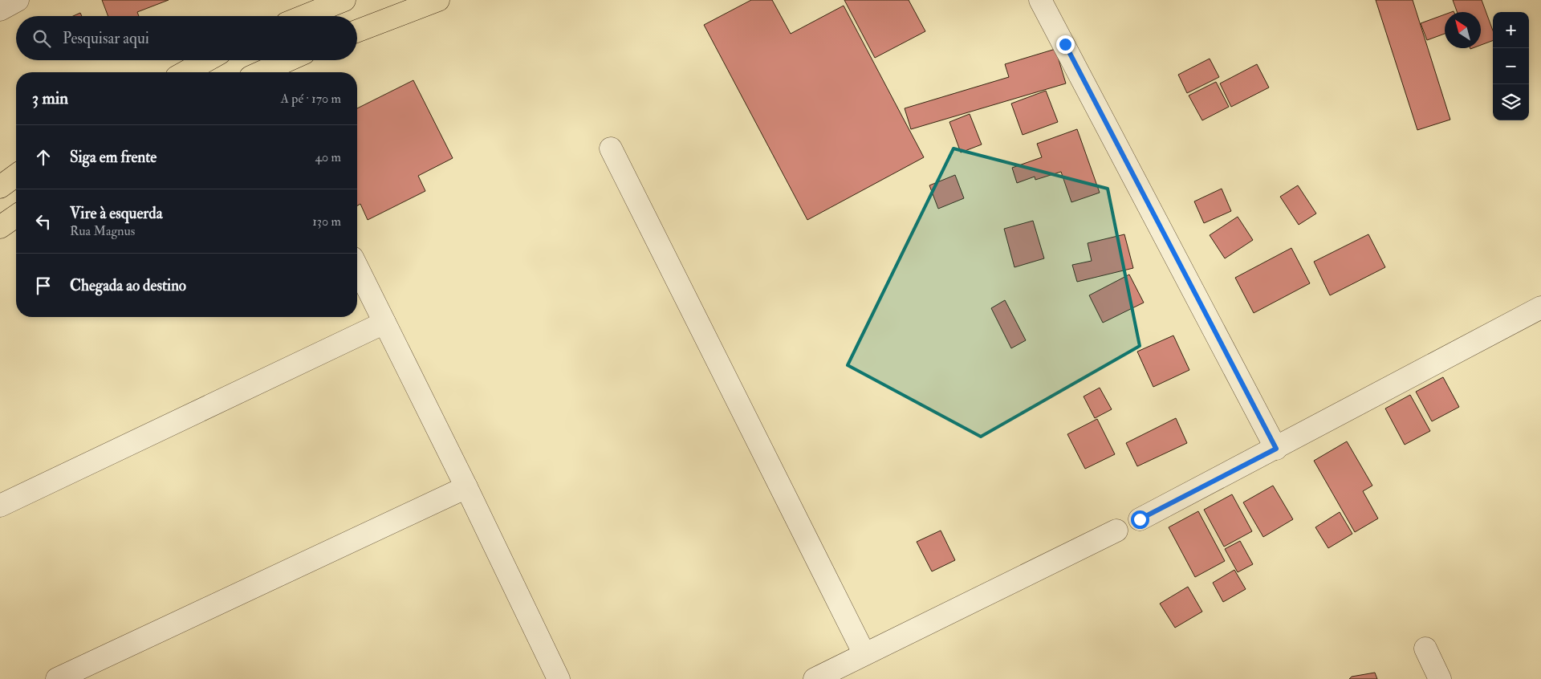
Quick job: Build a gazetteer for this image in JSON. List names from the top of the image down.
{
  "north": "top left",
  "page": {
    "map_buttons": ["+", "−"],
    "search": "Pesquisar aqui",
    "heading": ["3 min", "A pé · 170 m"],
    "list": [
      ["Siga em frente", "40 m"],
      ["Vire à esquerda", "Rua Magnus", "130 m"],
      "Chegada ao destino"
    ]
  }
}
